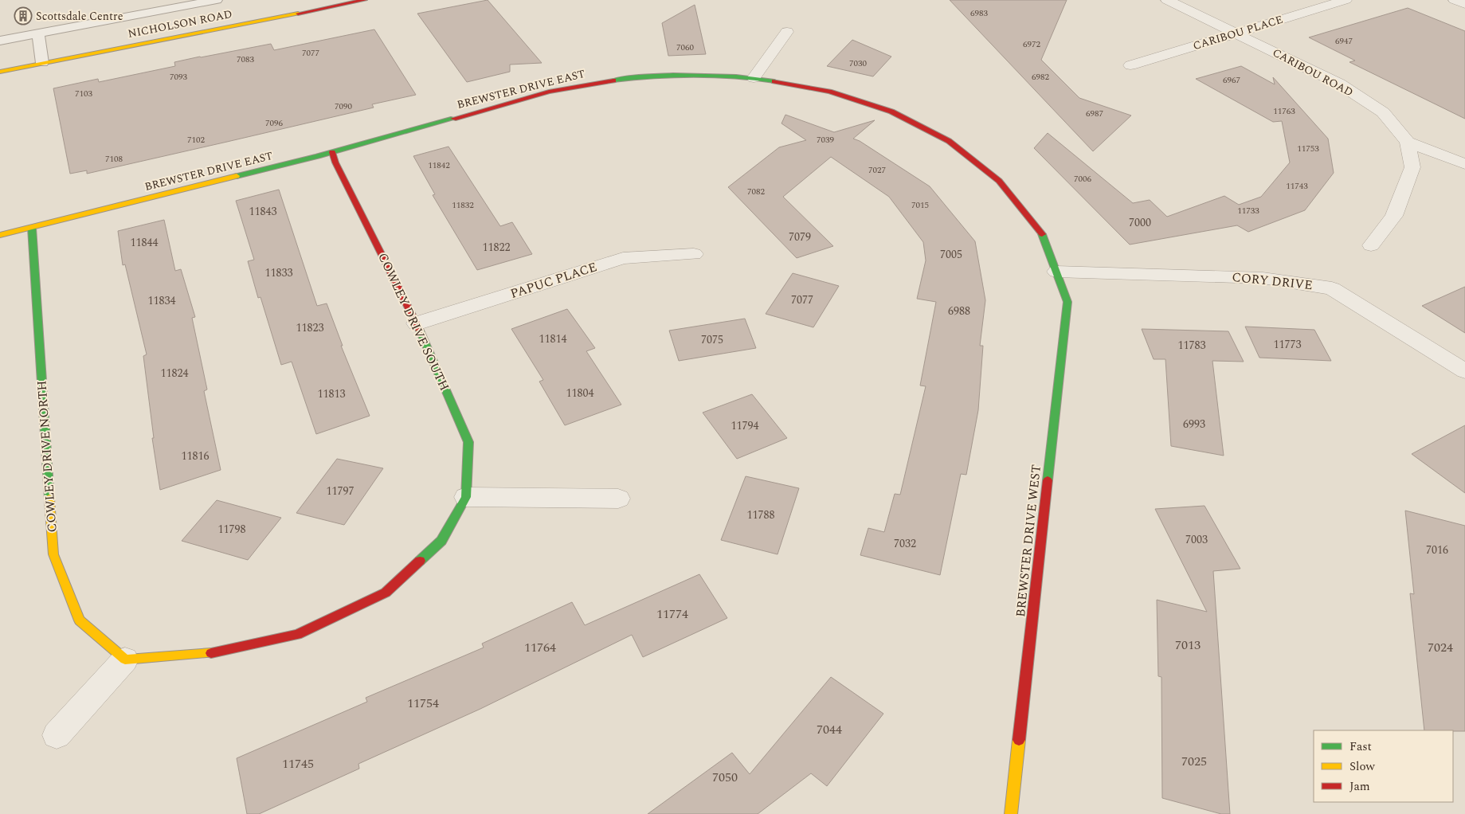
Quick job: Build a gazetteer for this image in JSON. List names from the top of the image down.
{
  "streets": {
    "street": [
      "NICHOLSON ROAD",
      "CARIBOU PLACE",
      "CARIBOU ROAD",
      "BREWSTER DRIVE EAST",
      "PAPUC PLACE",
      "CORY DRIVE",
      "COWLEY DRIVE SOUTH",
      "COWLEY DRIVE NORTH",
      "BREWSTER DRIVE WEST"
    ]
  },
  "crossings": [
    ["CARIBOU PLACE", "CARIBOU ROAD"],
    ["BREWSTER DRIVE EAST", "CORY DRIVE"],
    ["BREWSTER DRIVE EAST", "COWLEY DRIVE SOUTH"],
    ["BREWSTER DRIVE EAST", "COWLEY DRIVE NORTH"],
    ["BREWSTER DRIVE EAST", "BREWSTER DRIVE WEST"],
    ["PAPUC PLACE", "COWLEY DRIVE SOUTH"],
    ["CORY DRIVE", "BREWSTER DRIVE WEST"],
    ["COWLEY DRIVE SOUTH", "COWLEY DRIVE NORTH"]
  ],
  "places": {
    "building": ["Scottsdale Centre"]
  },
  "house_numbers": [
    "6983",
    "6947",
    "6972",
    "7060",
    "7077",
    "7083",
    "7030",
    "7093",
    "6982",
    "6967",
    "7103",
    "7090",
    "11763",
    "6987",
    "7096",
    "7102",
    "7039",
    "11753",
    "7108",
    "11842",
    "7027",
    "7006",
    "11743",
    "7082",
    "11832",
    "7015",
    "11733",
    "11843",
    "7000",
    "7079",
    "11844",
    "11822",
    "7005",
    "11833",
    "7077",
    "11834",
    "6988",
    "11823",
    "11814",
    "7075",
    "11773",
    "11783",
    "11824",
    "11804",
    "11813",
    "6993",
    "11794",
    "11816",
    "11797",
    "11788",
    "11798",
    "7003",
    "7032",
    "7016",
    "11774",
    "7013",
    "11764",
    "7024",
    "11754",
    "7044",
    "7025",
    "11745",
    "7050"
  ],
  "legend": ["Fast", "Slow", "Jam"]
}
